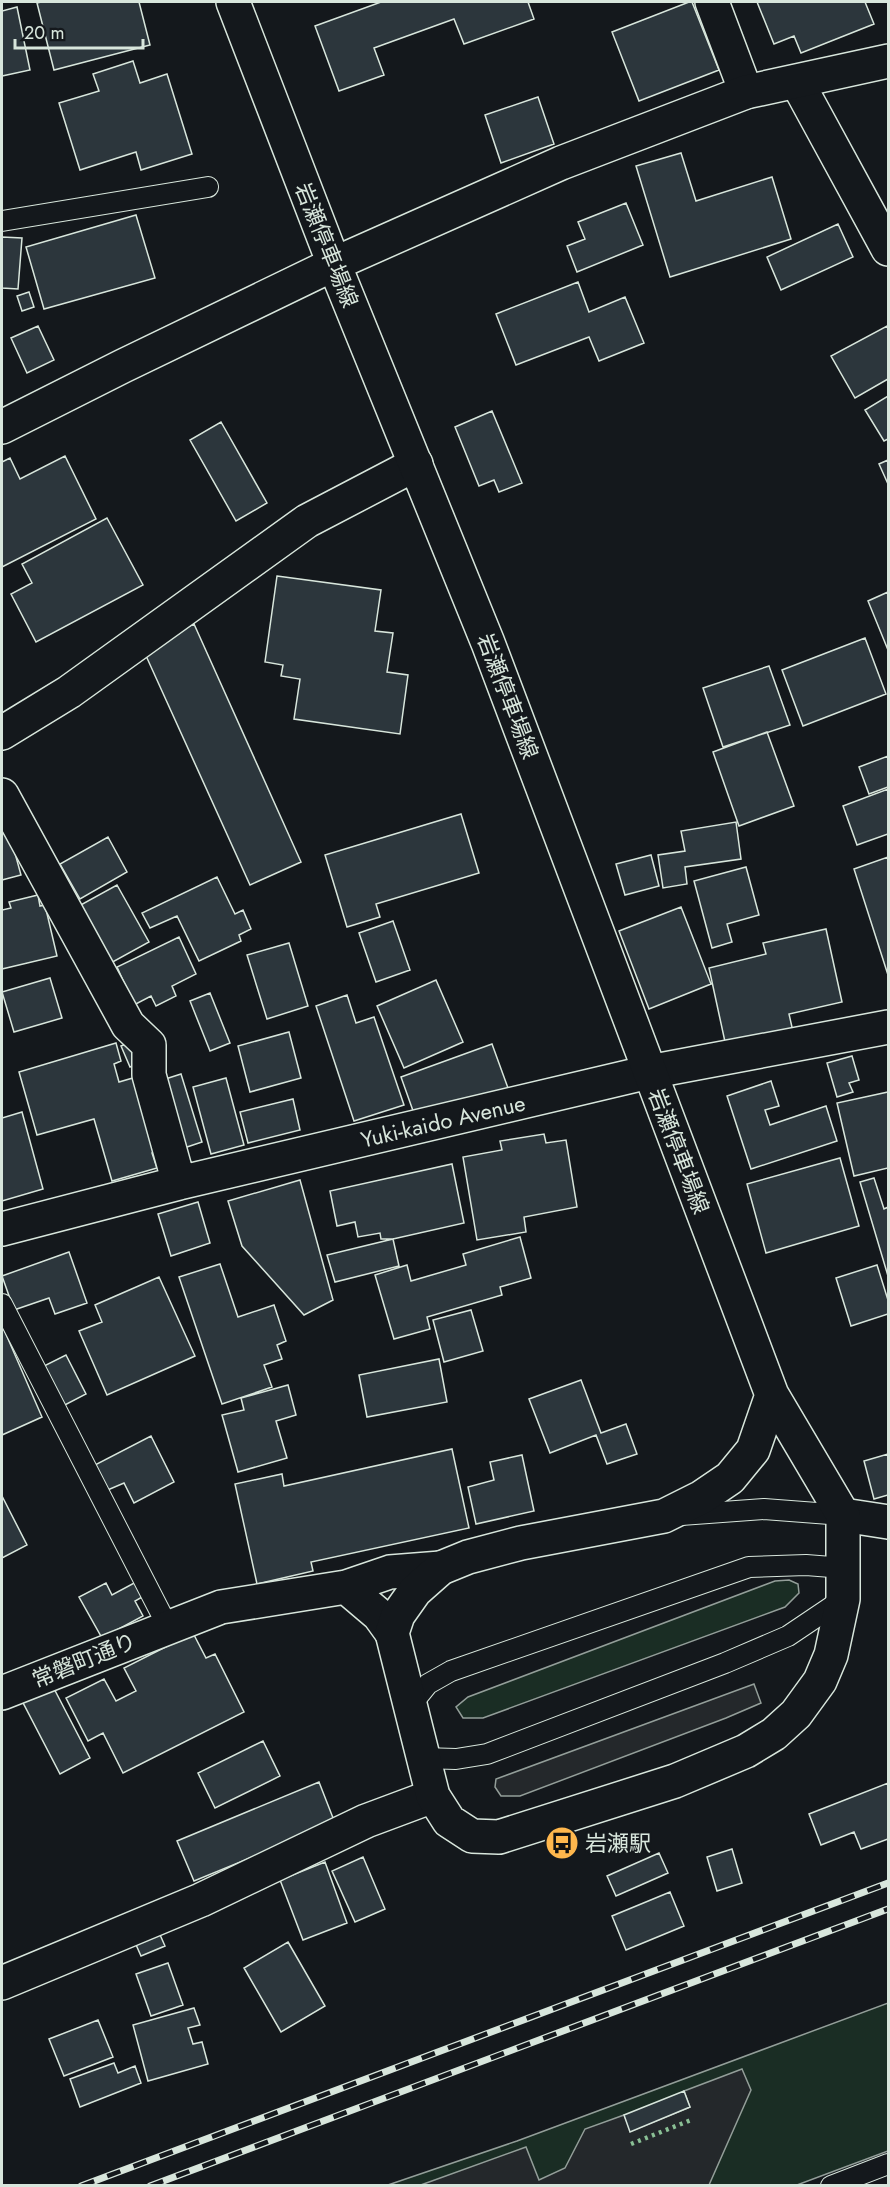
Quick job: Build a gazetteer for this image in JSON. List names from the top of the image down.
{
  "streets": {
    "street": ["岩瀬停車場線", "Yuki-kaido Avenue", "常磐町通り"]
  },
  "crossings": [
    ["岩瀬停車場線", "Yuki-kaido Avenue"]
  ],
  "places": {
    "bus stop": ["岩瀬駅"]
  },
  "scale_bar": "20 m"
}
